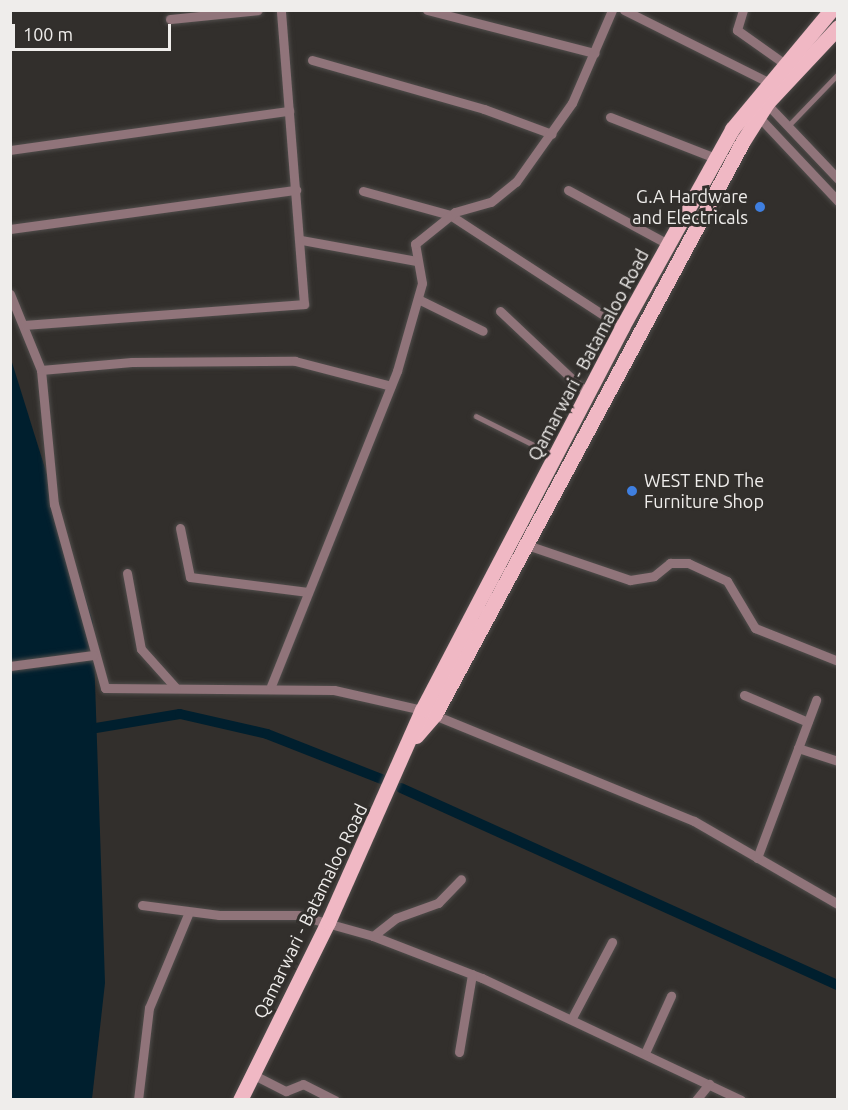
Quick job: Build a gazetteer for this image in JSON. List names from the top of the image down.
{
  "streets": {
    "main road": ["Qamarwari - Batamaloo Road"]
  },
  "places": ["G.A Hardware and Electricals", "WEST END The Furniture Shop"],
  "scale_bar": "100 m"
}
